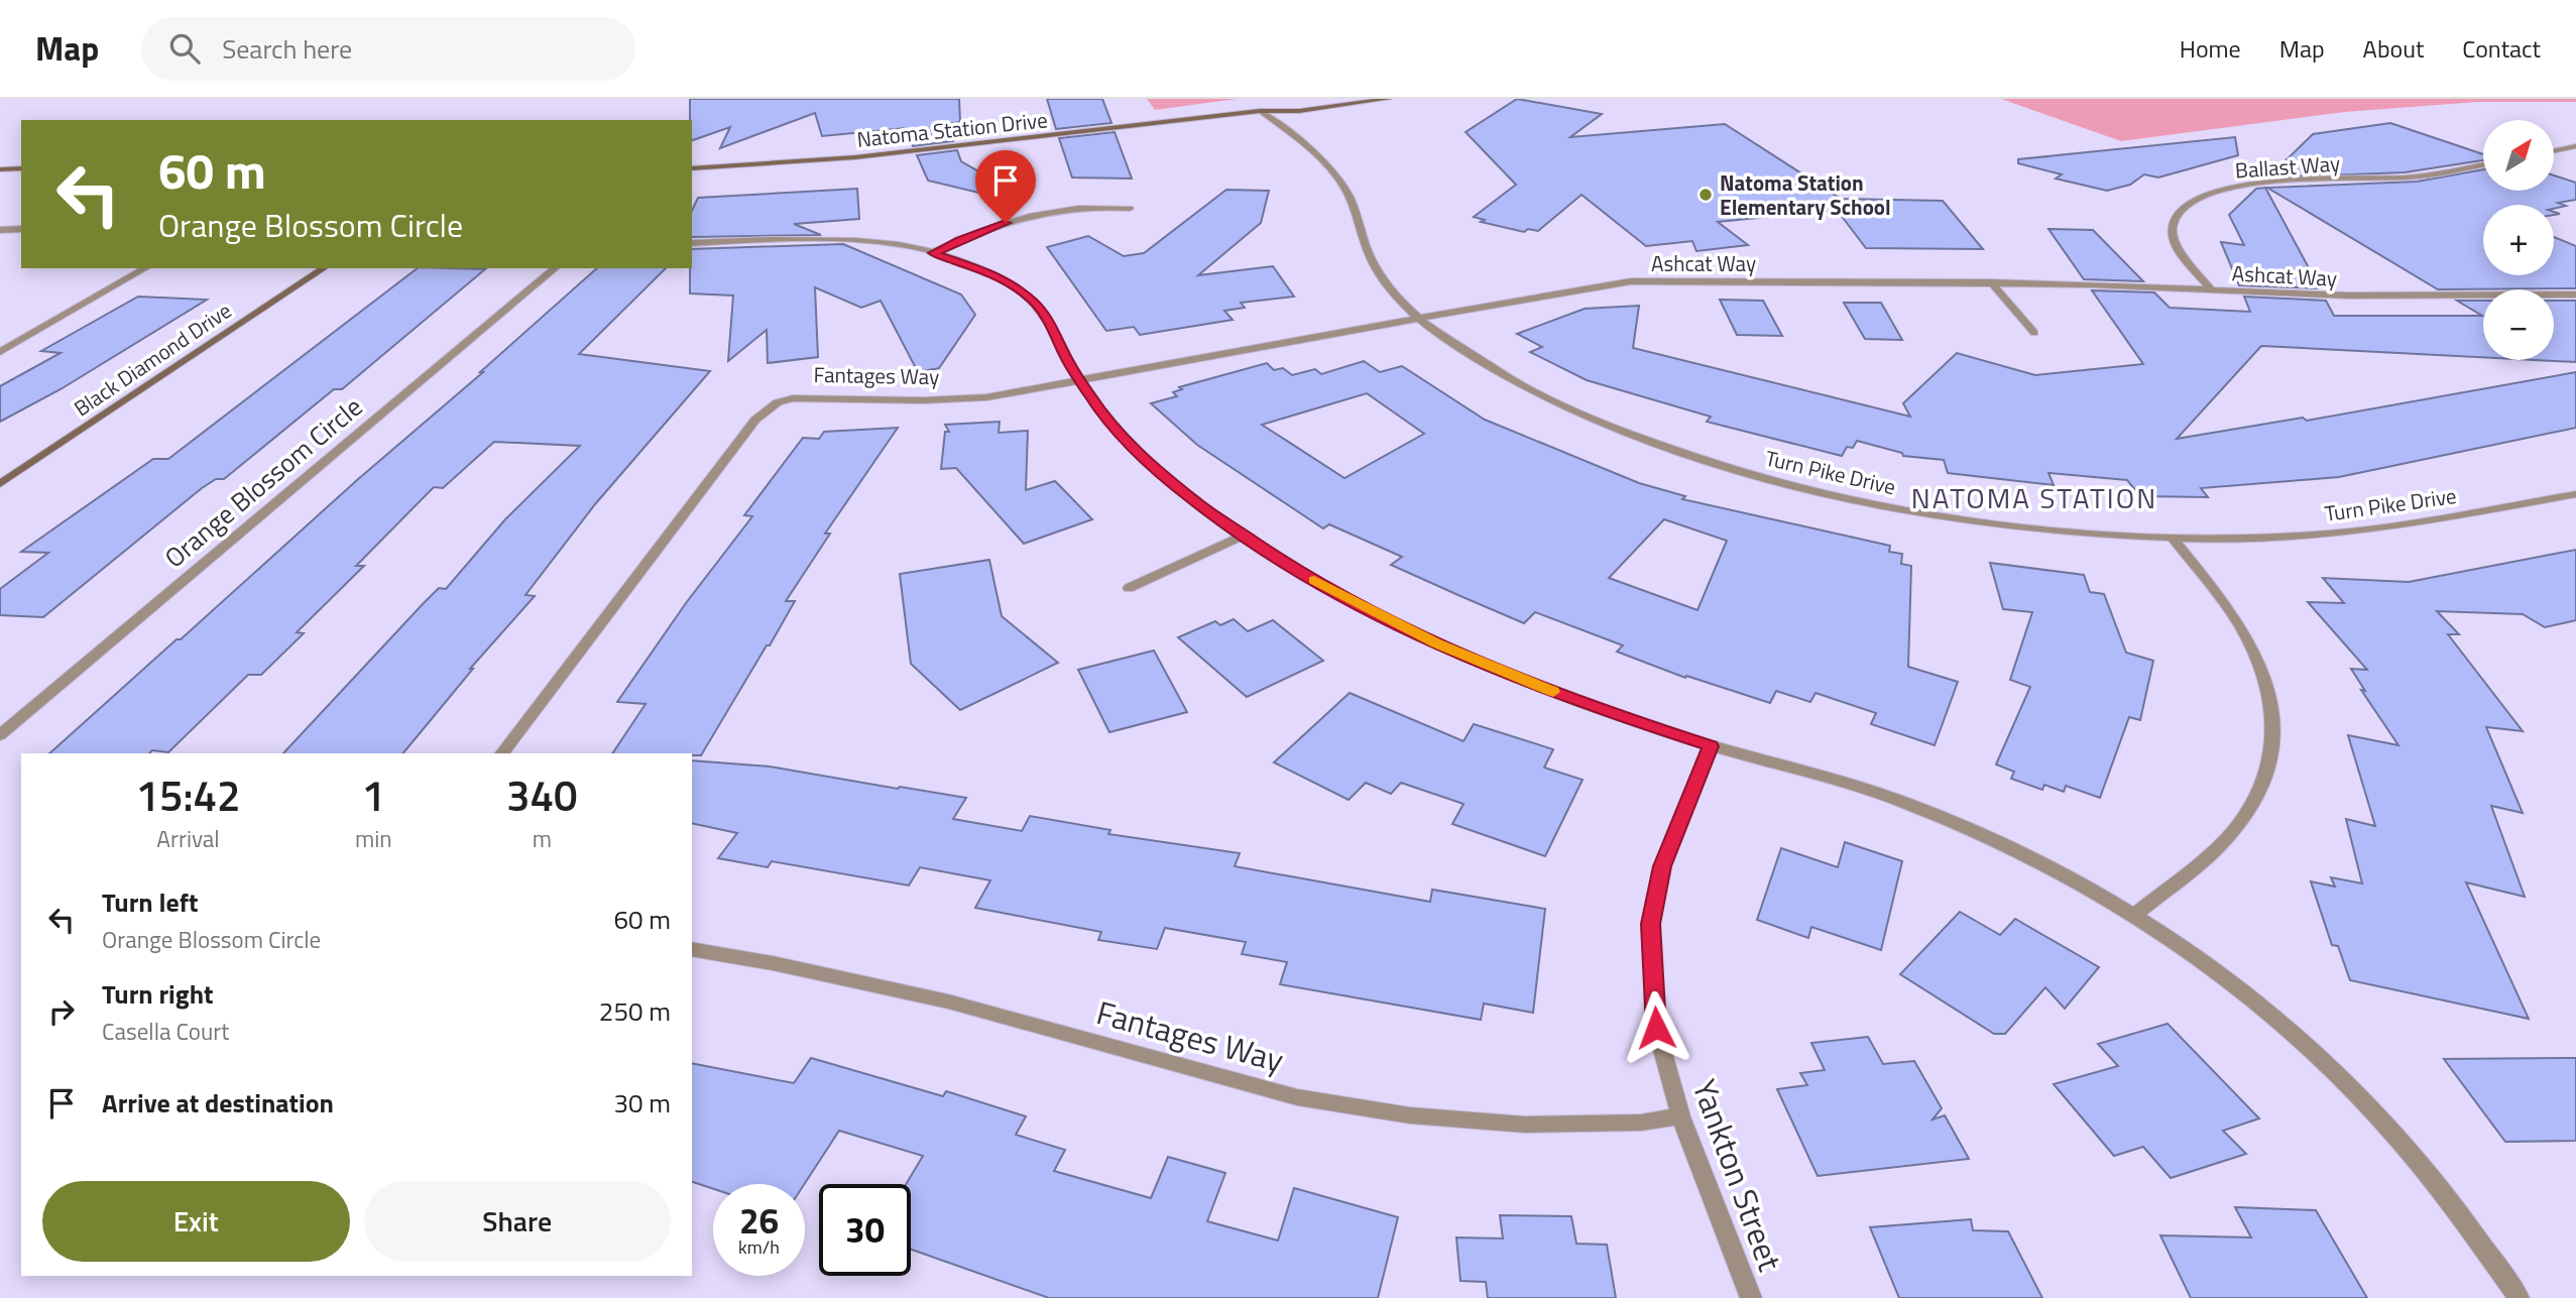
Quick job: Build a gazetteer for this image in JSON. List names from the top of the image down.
{
  "streets": {
    "street": [
      "Natoma Station Drive",
      "Ballast Way",
      "Ashcat Way",
      "Black Diamond Drive",
      "Fantages Way",
      "Turn Pike Drive",
      "Orange Blossom Circle",
      "Yankton Street"
    ]
  },
  "crossings": [
    ["Natoma Station Drive", "Turn Pike Drive"],
    ["Ballast Way", "Ashcat Way"],
    ["Ashcat Way", "Fantages Way"],
    ["Ashcat Way", "Turn Pike Drive"],
    ["Fantages Way", "Turn Pike Drive"],
    ["Fantages Way", "Yankton Street"]
  ],
  "districts": ["NATOMA STATION"],
  "places": ["Natoma Station Elementary School"],
  "north": "top right",
  "page": {
    "header": "Map",
    "search": "Search here",
    "nav": [
      "Home",
      "Map",
      "About",
      "Contact"
    ],
    "map_buttons": ["+", "−"],
    "turn": ["60 m", "Orange Blossom Circle"],
    "eta": [
      "15:42",
      "Arrival",
      "1",
      "min",
      "340",
      "m"
    ],
    "list": [
      {
        "name": "Turn left",
        "note": "Orange Blossom Circle",
        "value": "60 m"
      },
      {
        "name": "Turn right",
        "note": "Casella Court",
        "value": "250 m"
      },
      {
        "name": "Arrive at destination",
        "value": "30 m"
      }
    ],
    "buttons": ["Exit", "Share"],
    "speed": "26 km/h",
    "limit": "30"
  }
}
